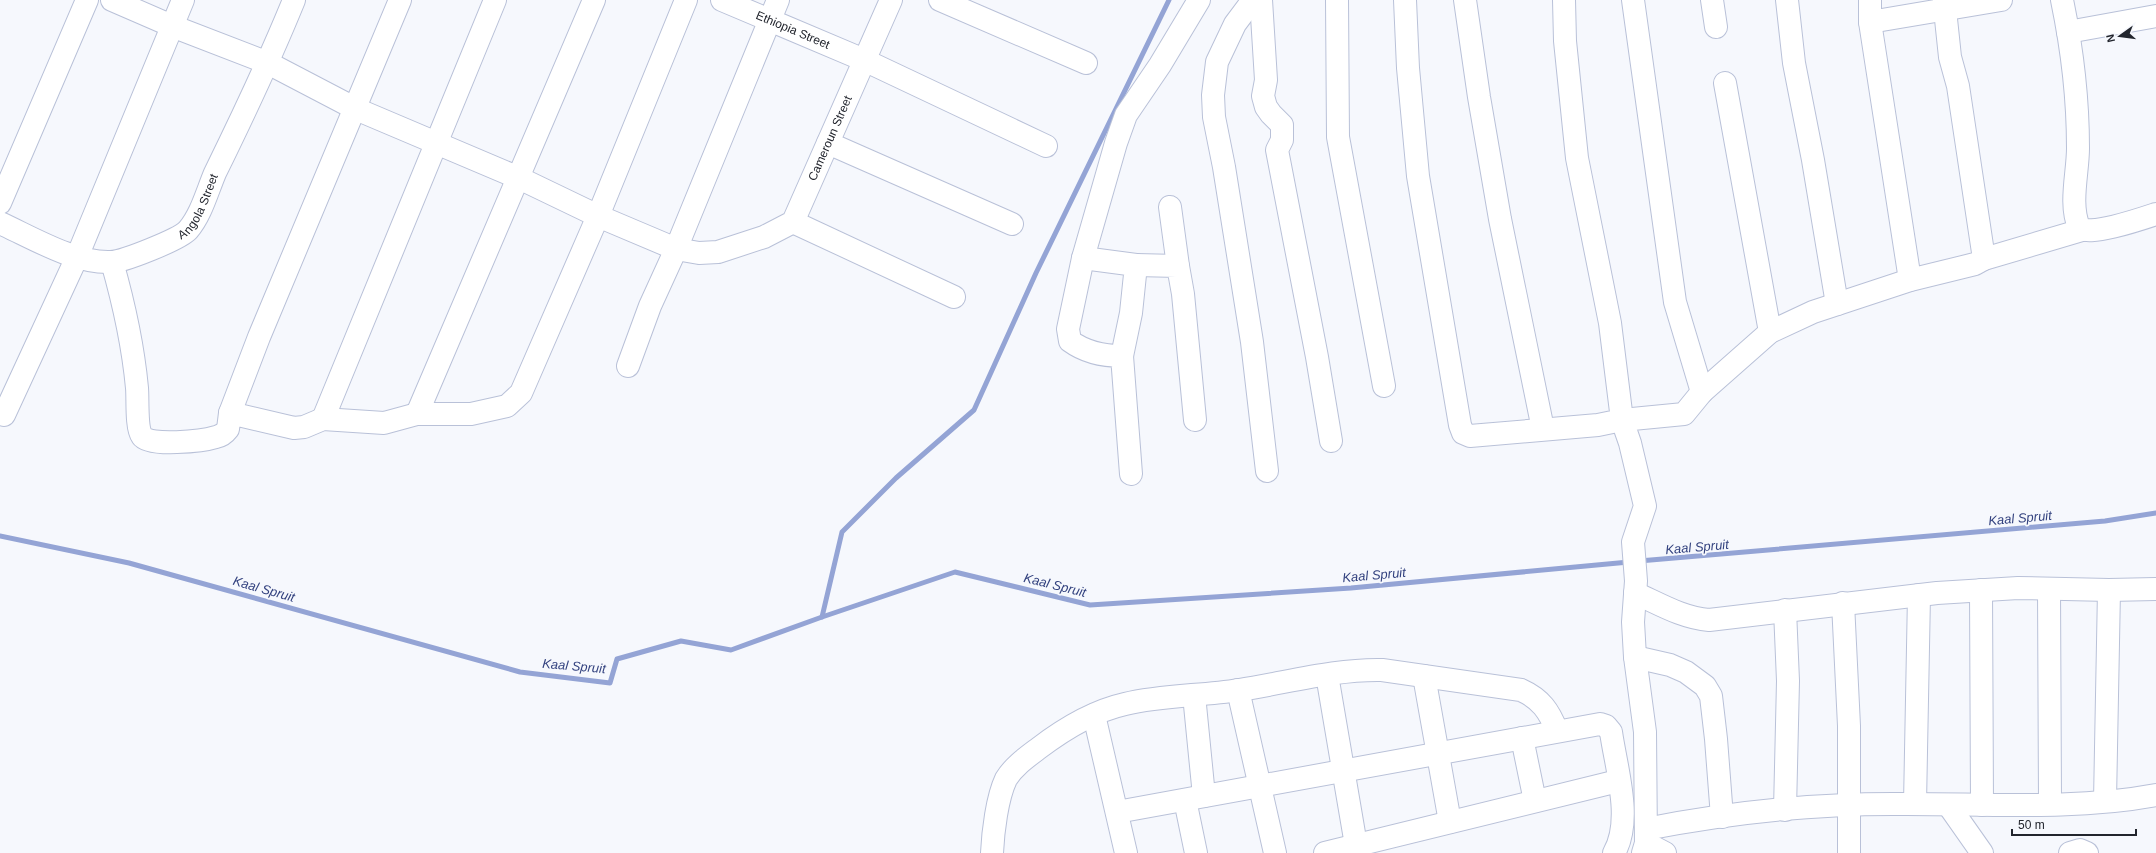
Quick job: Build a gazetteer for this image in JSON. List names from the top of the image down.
{
  "streets": {
    "street": ["Ethiopia Street", "Cameroun Street", "Angola Street"]
  },
  "crossings": [
    ["Ethiopia Street", "Cameroun Street"]
  ],
  "water": ["Kaal Spruit"],
  "scale_bar": "50 m",
  "north": "left"
}
